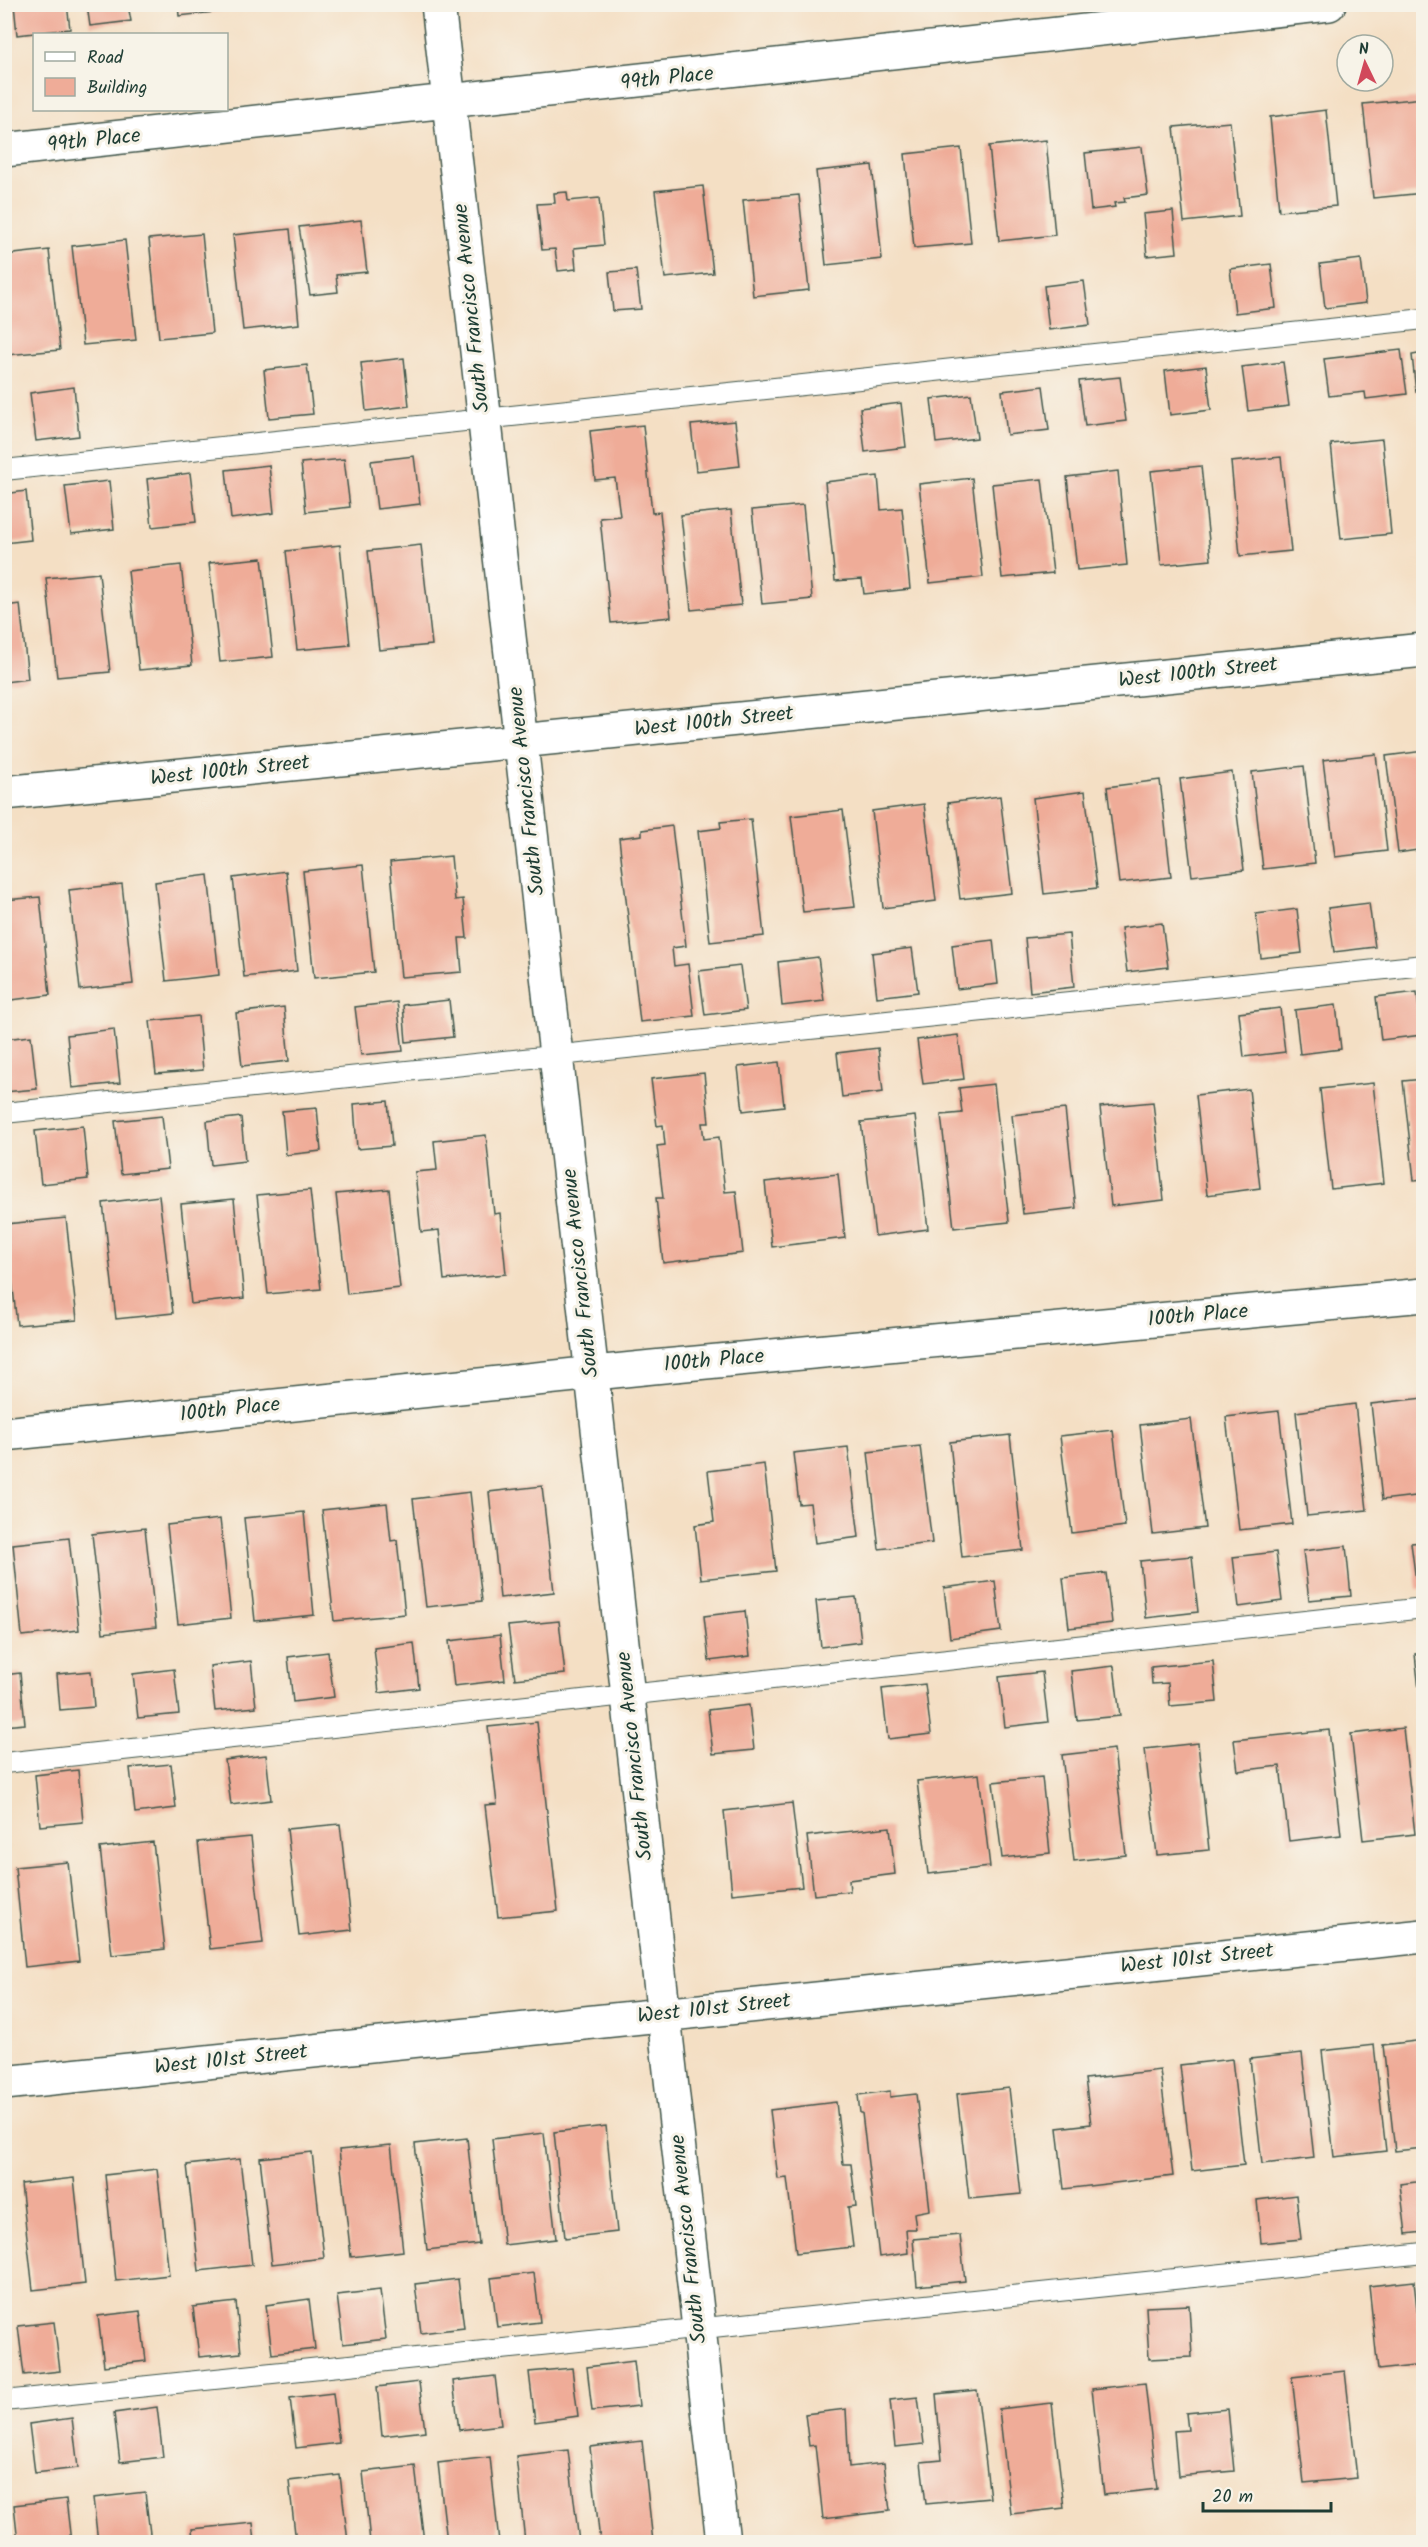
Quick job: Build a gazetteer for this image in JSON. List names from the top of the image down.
{
  "streets": {
    "street": [
      "99th Place",
      "South Francisco Avenue",
      "West 100th Street",
      "100th Place",
      "West 101st Street"
    ]
  },
  "crossings": [
    ["99th Place", "South Francisco Avenue"],
    ["South Francisco Avenue", "West 100th Street"],
    ["South Francisco Avenue", "100th Place"],
    ["South Francisco Avenue", "West 101st Street"]
  ],
  "legend": ["Road", "Building"],
  "scale_bar": "20 m",
  "north": "top"
}
